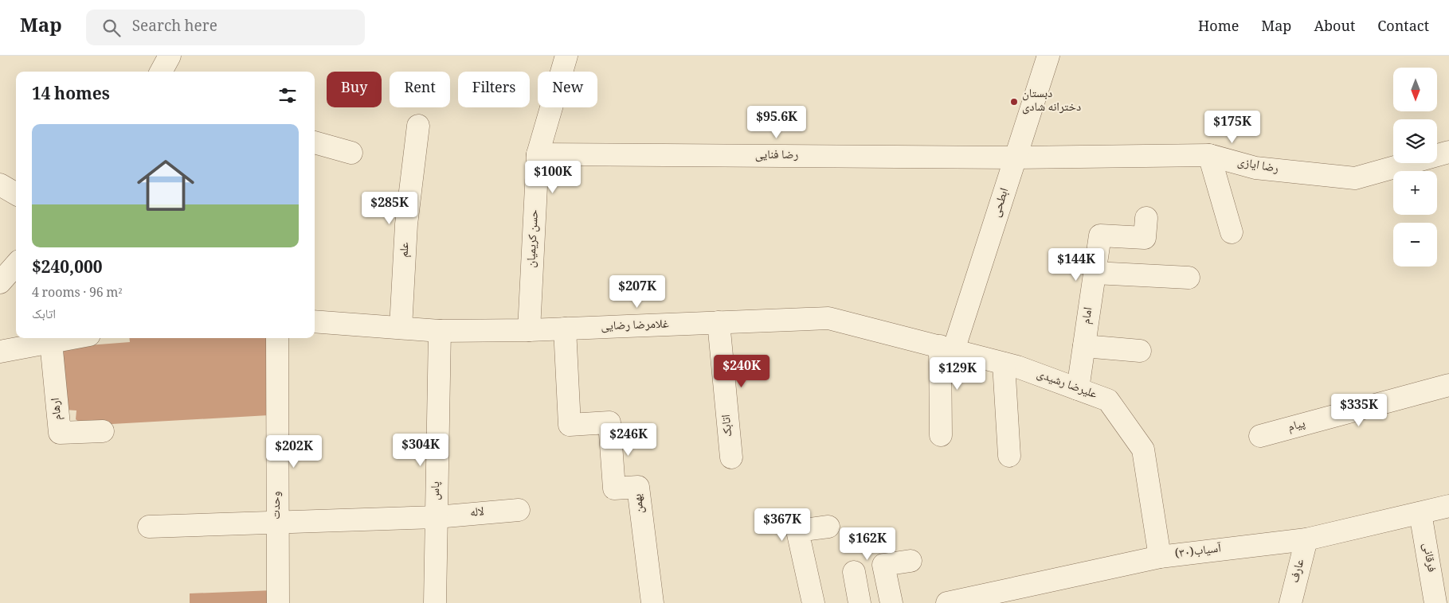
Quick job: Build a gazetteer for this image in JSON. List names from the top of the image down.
{
  "streets": {
    "street": [
      "رضا فنایی",
      "رضا ایازی",
      "ابطحی",
      "حسن کریمیان",
      "علم",
      "امام",
      "غلامرضا رضایی",
      "علیرضا رشیدی",
      "ارهام",
      "اتابک",
      "پیام",
      "پاس",
      "بهمن",
      "وحدت",
      "لاله",
      "آسیاب(۳۰)",
      "فرقانی",
      "عارف"
    ]
  },
  "crossings": [
    ["رضا فنایی", "رضا ایازی"],
    ["رضا فنایی", "ابطحی"],
    ["رضا فنایی", "حسن کریمیان"],
    ["رضا ایازی", "ابطحی"],
    ["ابطحی", "غلامرضا رضایی"],
    ["ابطحی", "علیرضا رشیدی"],
    ["حسن کریمیان", "غلامرضا رضایی"],
    ["علم", "غلامرضا رضایی"],
    ["امام", "علیرضا رشیدی"],
    ["غلامرضا رضایی", "علیرضا رشیدی"],
    ["غلامرضا رضایی", "اتابک"],
    ["غلامرضا رضایی", "پاس"],
    ["غلامرضا رضایی", "بهمن"],
    ["علیرضا رشیدی", "آسیاب(۳۰)"],
    ["پاس", "لاله"],
    ["وحدت", "لاله"],
    ["آسیاب(۳۰)", "فرقانی"],
    ["آسیاب(۳۰)", "عارف"]
  ],
  "places": ["دبستان دخترانه شادی"],
  "north": "bottom",
  "page": {
    "header": "Map",
    "search": "Search here",
    "nav": [
      "Home",
      "Map",
      "About",
      "Contact"
    ],
    "map_buttons": ["+", "−"],
    "chip": [
      "Buy",
      "Rent",
      "Filters",
      "New"
    ],
    "heading": "14 homes",
    "price": [
      "$95.6K",
      "$175K",
      "$100K",
      "$285K",
      "$144K",
      "$207K",
      "$240K",
      "$129K",
      "$335K",
      "$246K",
      "$304K",
      "$202K",
      "$367K",
      "$162K"
    ],
    "list": [
      {
        "name": "$240,000",
        "note": "4 rooms · 96 m² · اتابک"
      }
    ]
  }
}
